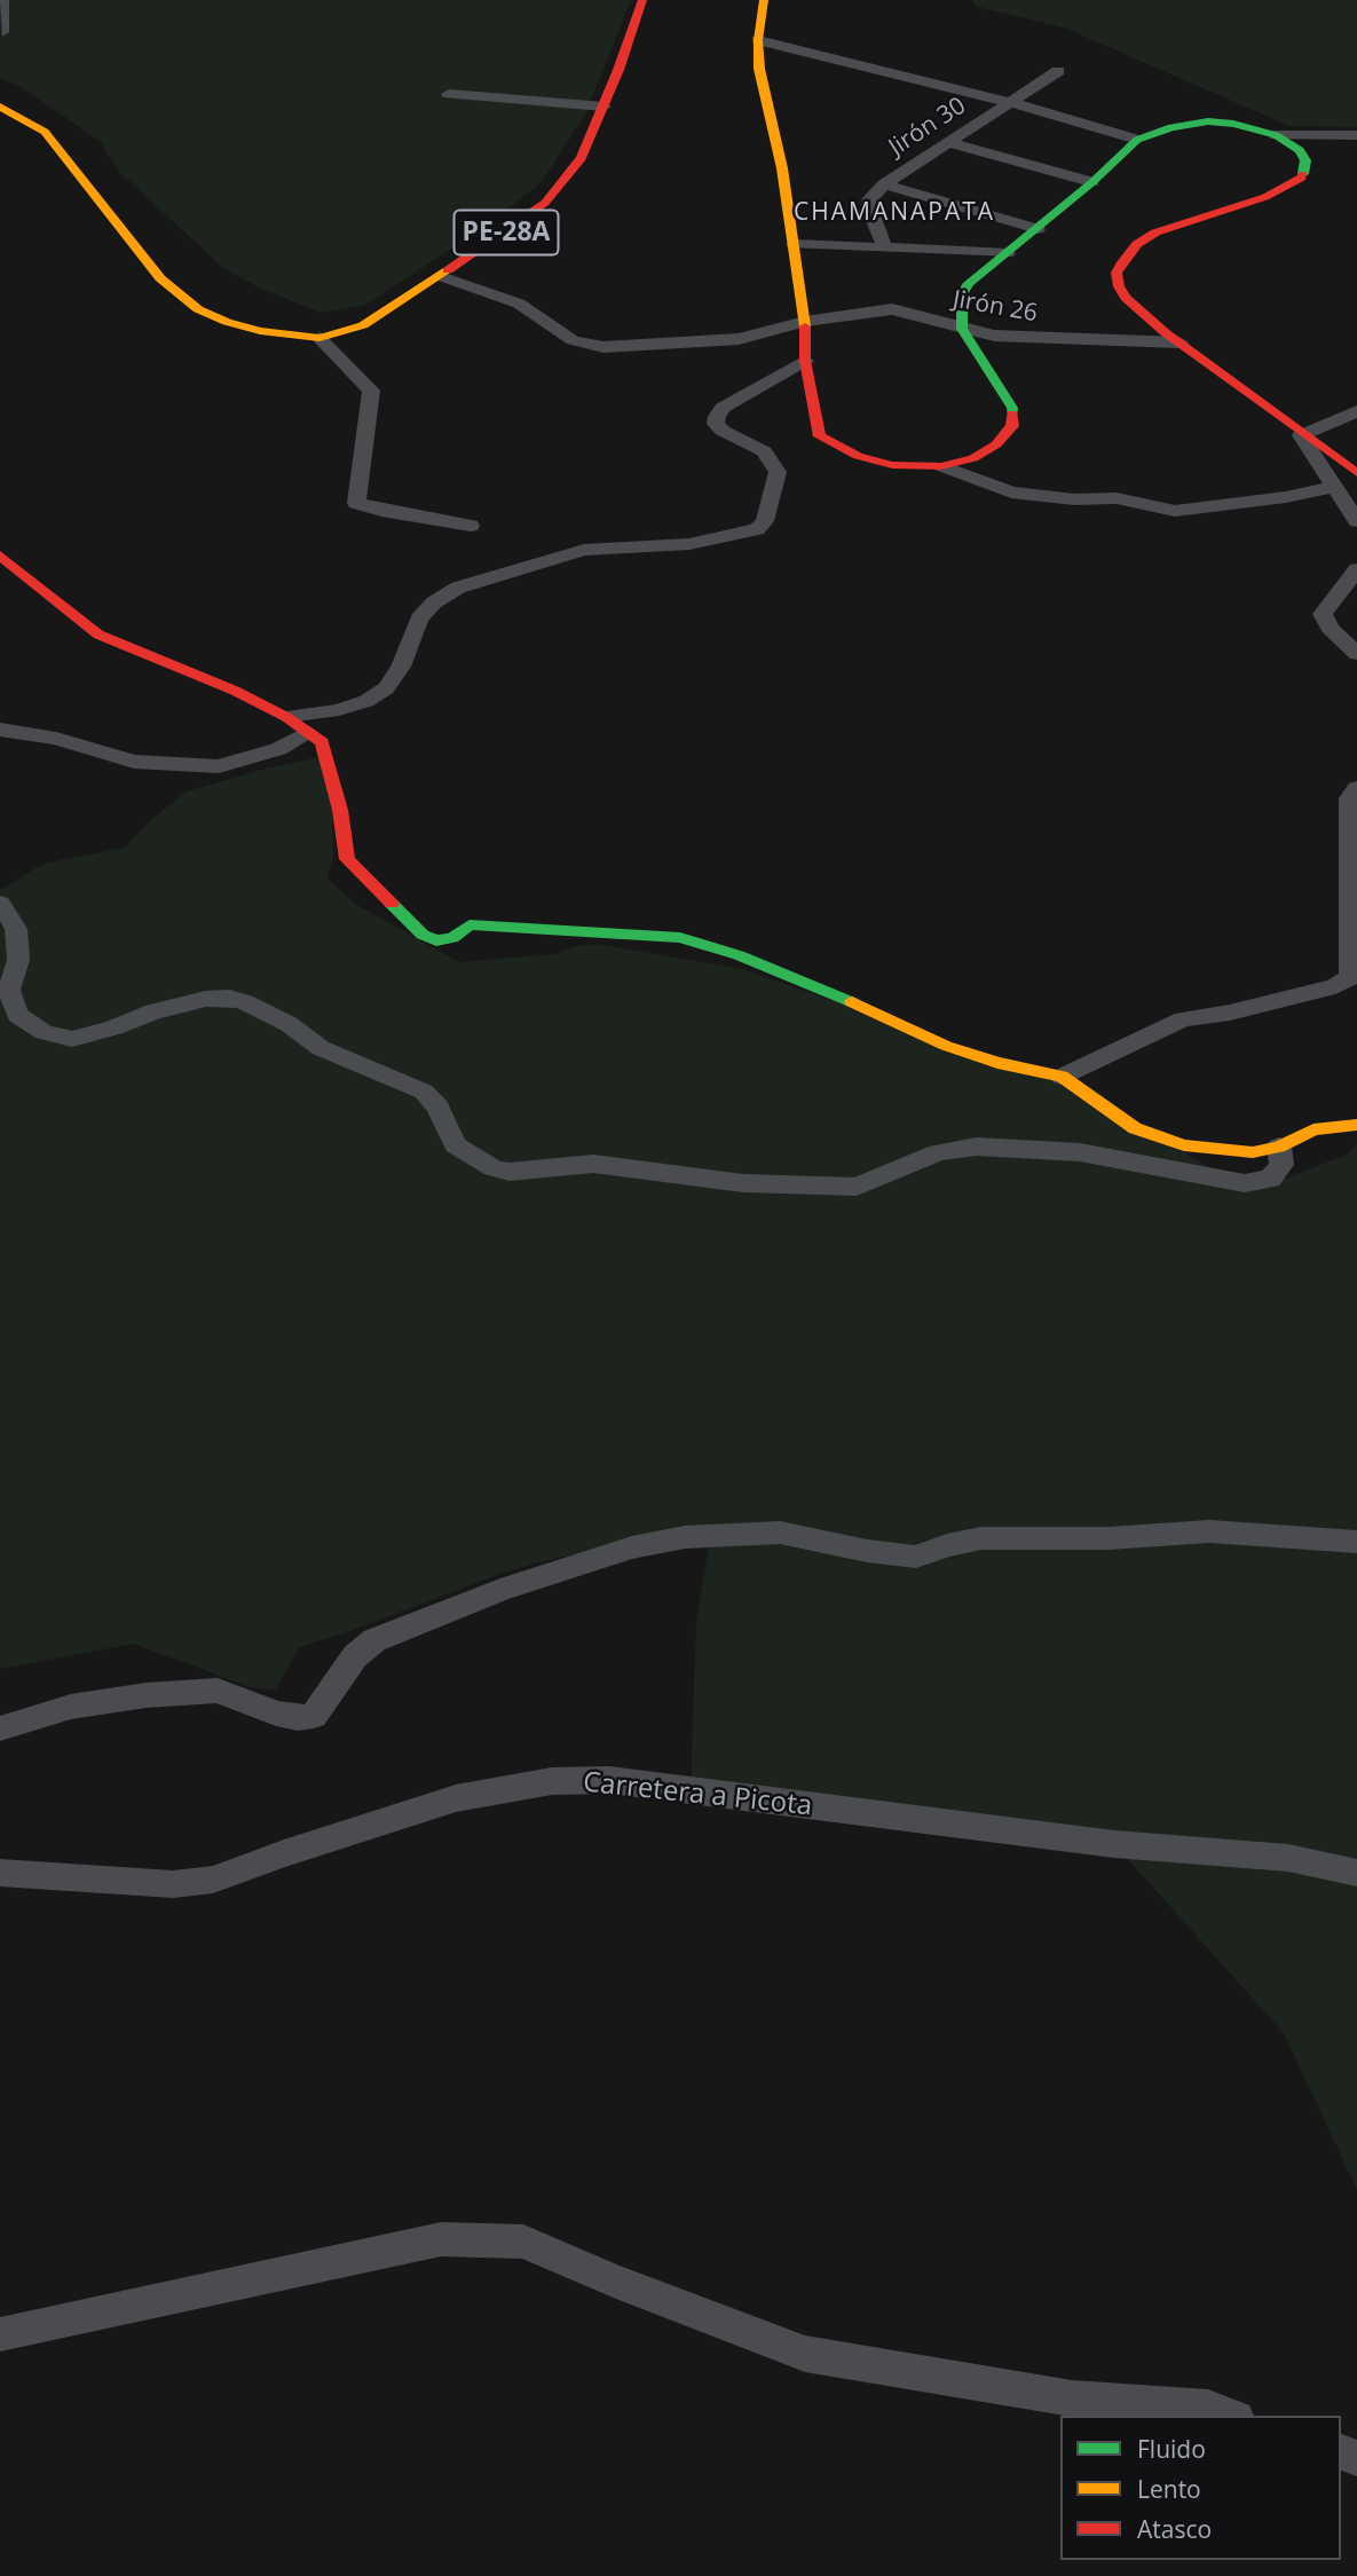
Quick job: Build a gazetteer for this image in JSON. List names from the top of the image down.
{
  "streets": {
    "main road": ["PE-28A"],
    "street": ["Jirón 30", "Jirón 26", "Carretera a Picota"]
  },
  "crossings": [
    ["PE-28A", "Jirón 26"]
  ],
  "districts": ["CHAMANAPATA"],
  "legend": ["Fluido", "Lento", "Atasco"]
}
